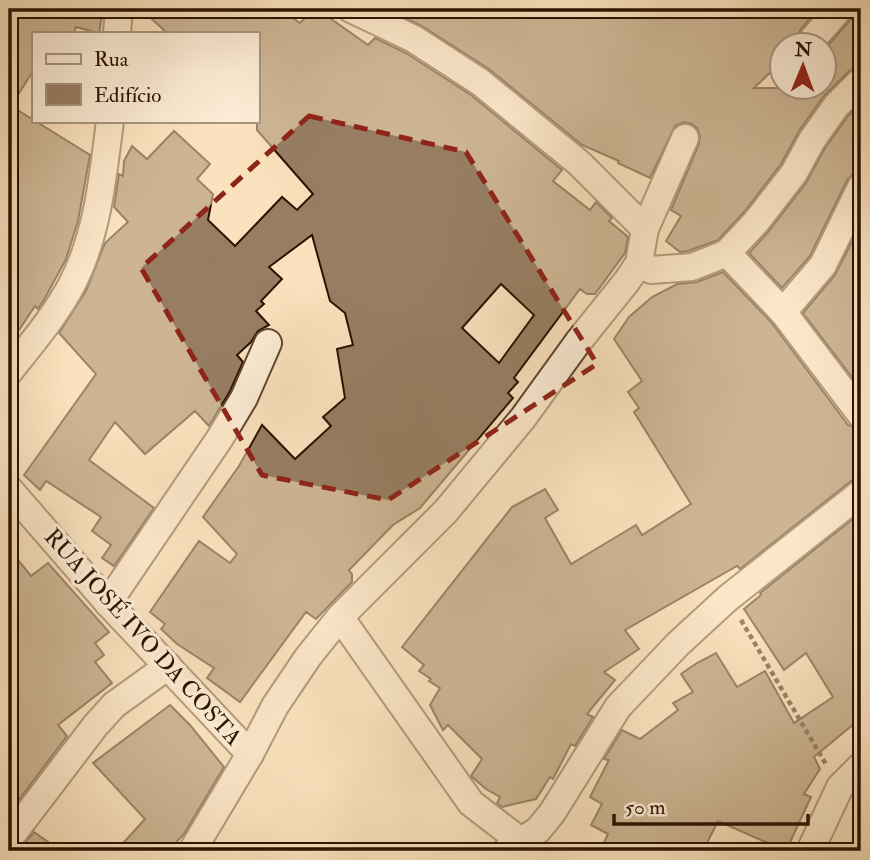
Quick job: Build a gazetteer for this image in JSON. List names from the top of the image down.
{
  "streets": {
    "street": ["RUA JOSÉ IVO DA COSTA"]
  },
  "legend": ["Rua", "Edifício"],
  "scale_bar": "50 m",
  "north": "top"
}
